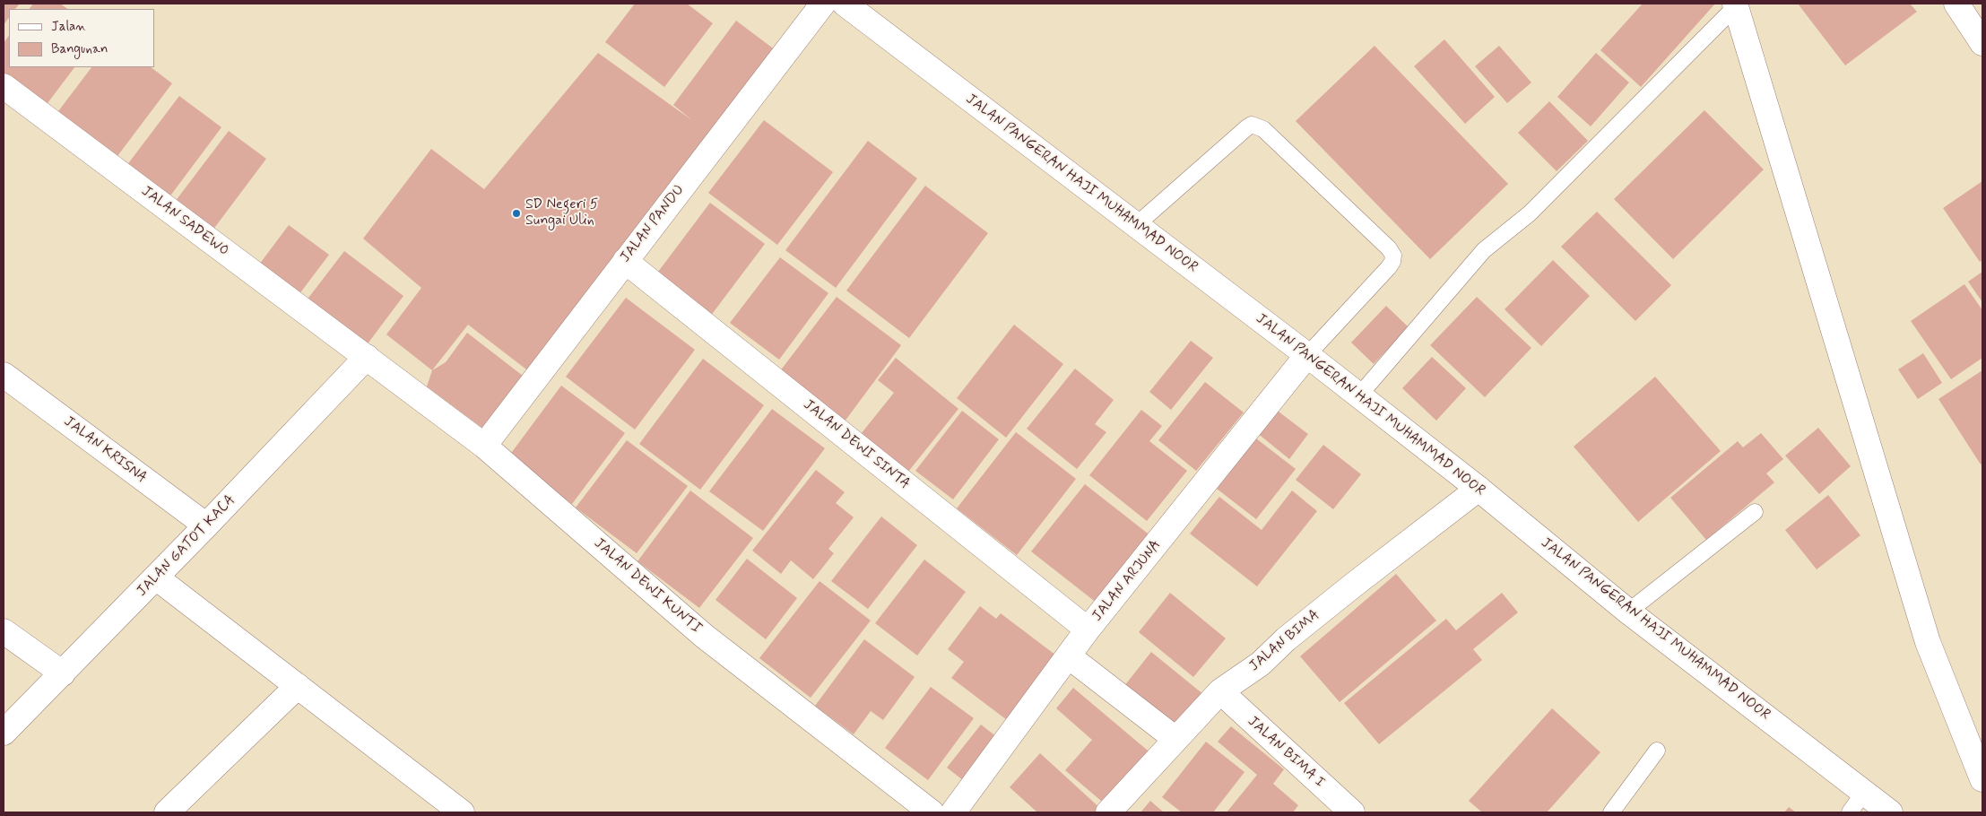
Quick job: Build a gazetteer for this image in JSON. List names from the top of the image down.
{
  "streets": {
    "street": [
      "JALAN PANGERAN HAJI MUHAMMAD NOOR",
      "JALAN SADEWO",
      "JALAN PANDU",
      "JALAN DEWI SINTA",
      "JALAN KRISNA",
      "JALAN GATOT KACA",
      "JALAN ARJUNA",
      "JALAN DEWI KUNTI",
      "JALAN BIMA",
      "JALAN BIMA I"
    ]
  },
  "crossings": [
    ["JALAN PANGERAN HAJI MUHAMMAD NOOR", "JALAN ARJUNA"],
    ["JALAN PANGERAN HAJI MUHAMMAD NOOR", "JALAN BIMA"],
    ["JALAN SADEWO", "JALAN GATOT KACA"],
    ["JALAN SADEWO", "JALAN DEWI KUNTI"],
    ["JALAN PANDU", "JALAN DEWI SINTA"],
    ["JALAN PANDU", "JALAN DEWI KUNTI"],
    ["JALAN DEWI SINTA", "JALAN ARJUNA"],
    ["JALAN KRISNA", "JALAN GATOT KACA"],
    ["JALAN GATOT KACA", "JALAN DEWI KUNTI"],
    ["JALAN BIMA", "JALAN BIMA I"]
  ],
  "places": ["SD Negeri 5 Sungai Ulin"],
  "legend": ["Jalan", "Bangunan"]
}
